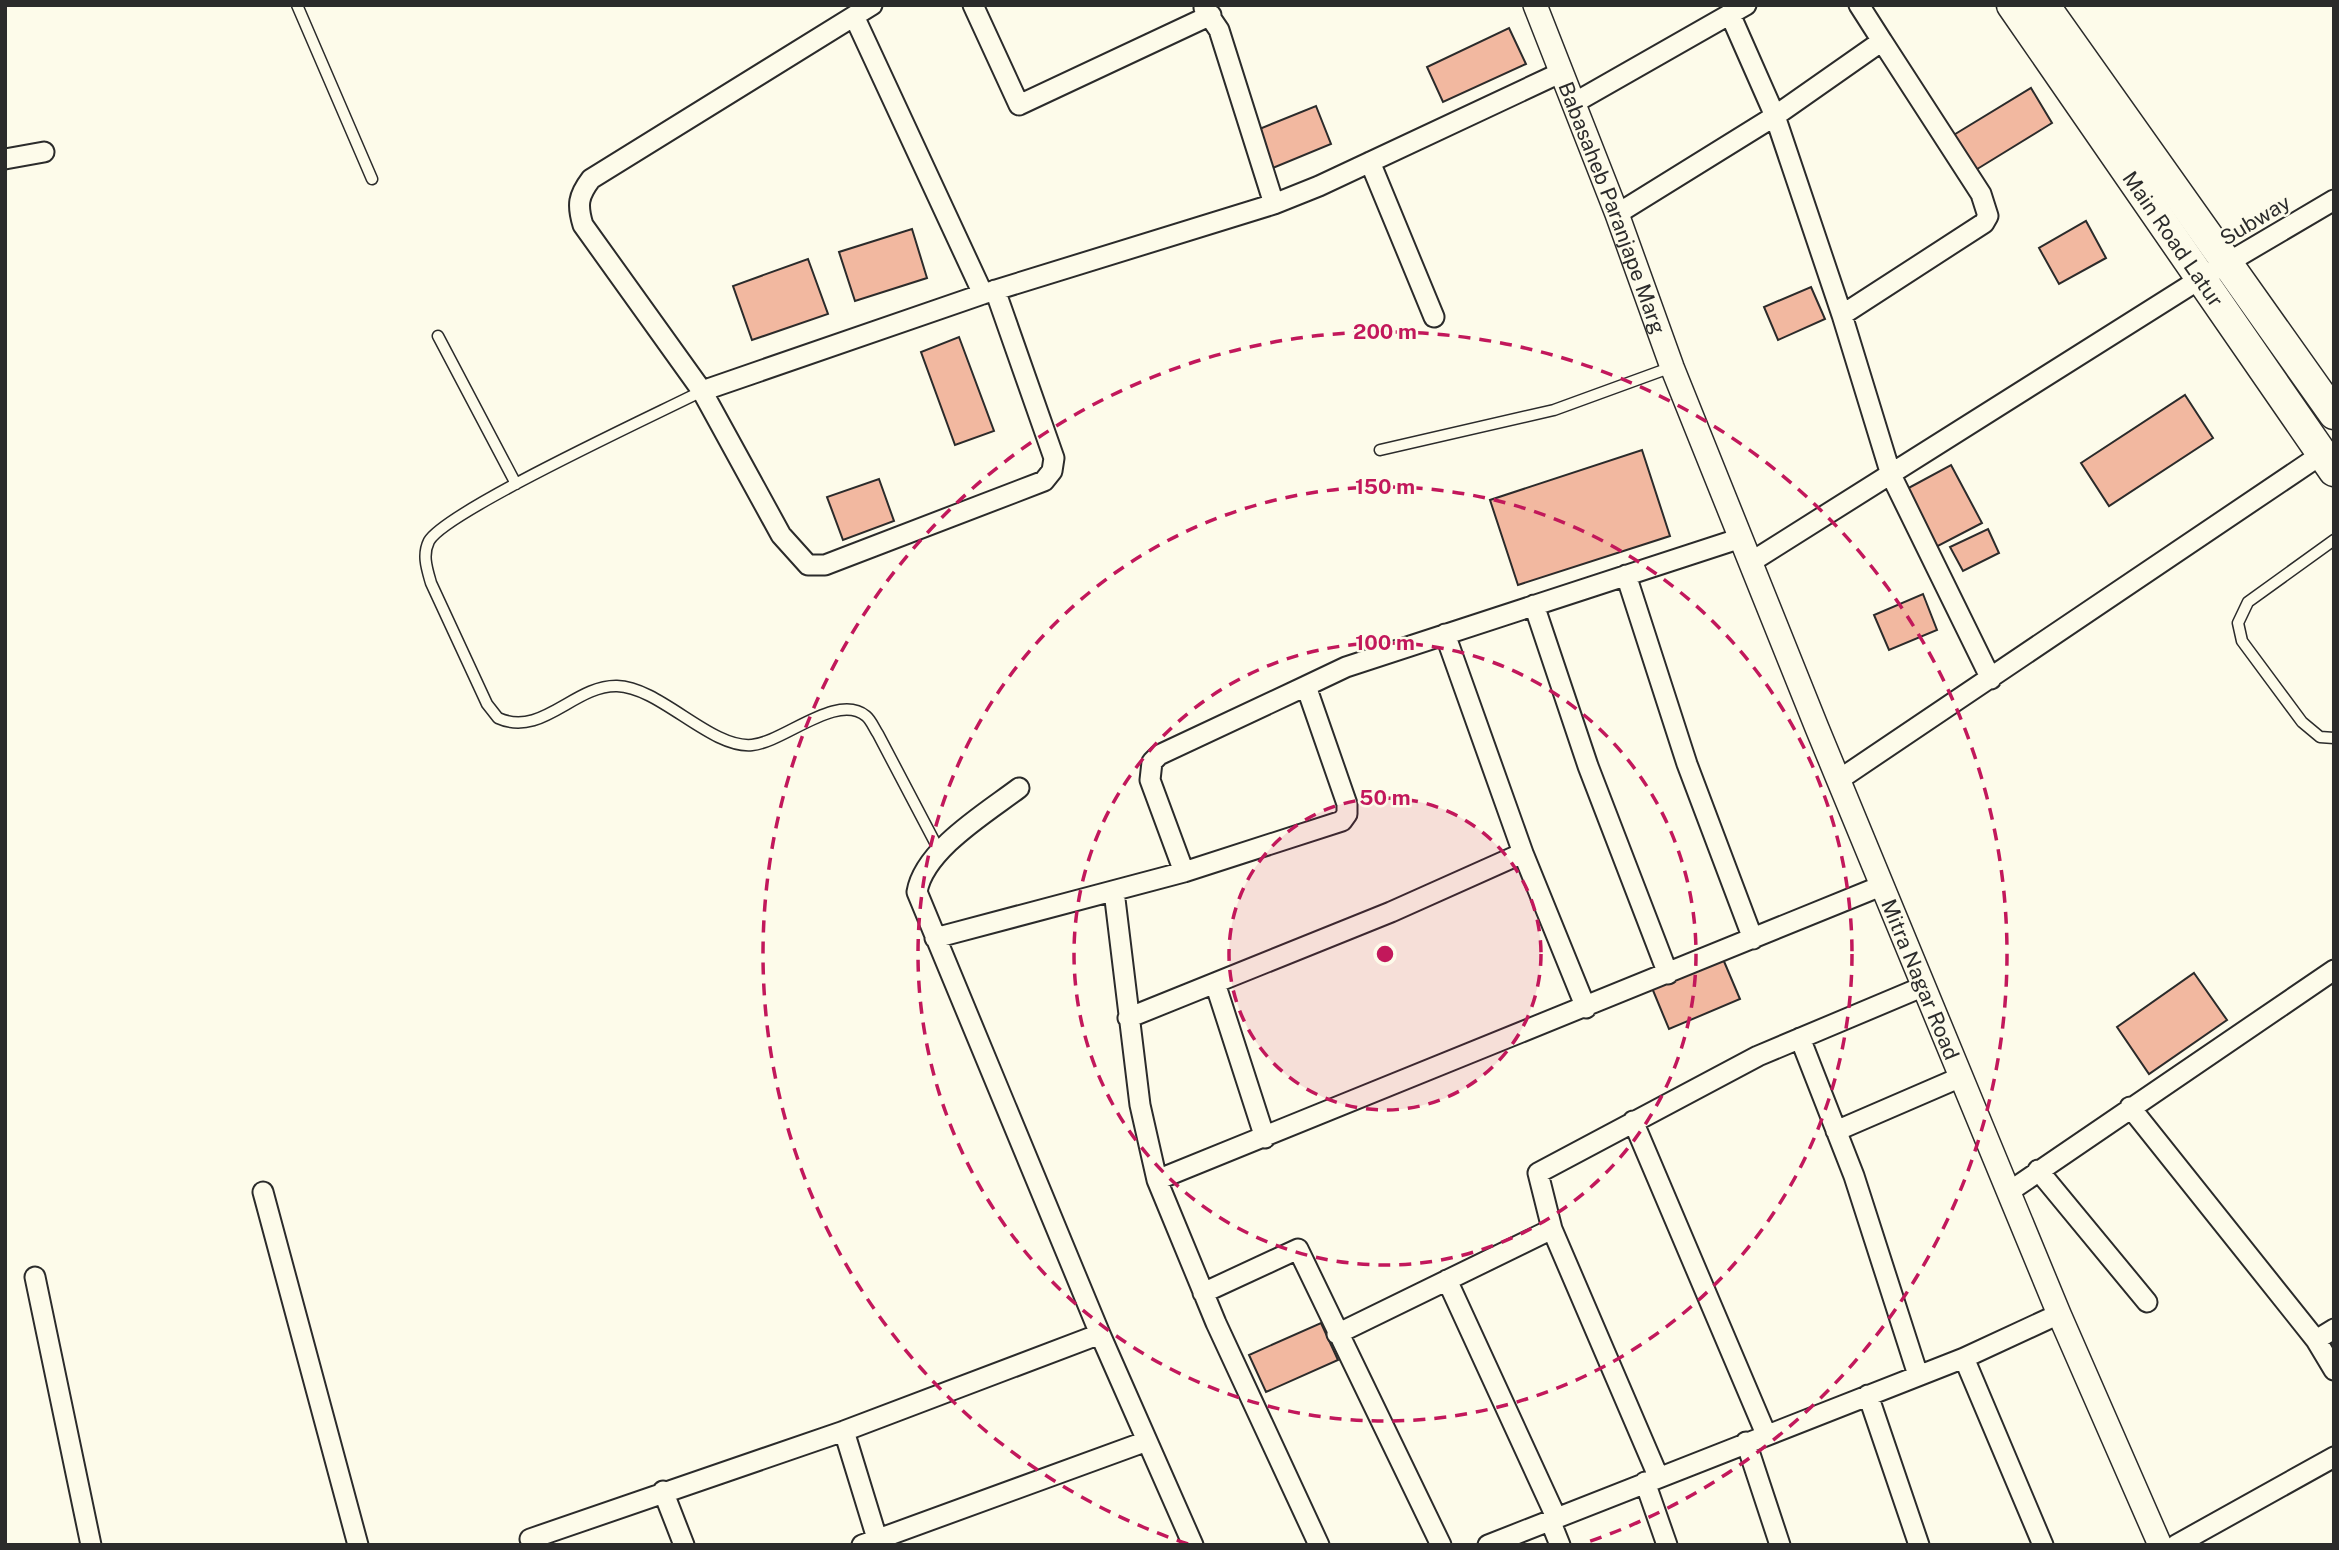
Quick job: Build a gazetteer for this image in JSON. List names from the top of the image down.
{
  "streets": {
    "main road": ["Main Road Latur"],
    "street": ["Babasaheb Paranjape Marg", "Subway", "Mitra Nagar Road"]
  },
  "crossings": [
    ["Babasaheb Paranjape Marg", "Mitra Nagar Road"],
    ["Subway", "Main Road Latur"],
    ["Subway", "Mitra Nagar Road"]
  ],
  "rings": [
    "200 m",
    "150 m",
    "100 m",
    "50 m"
  ]
}
